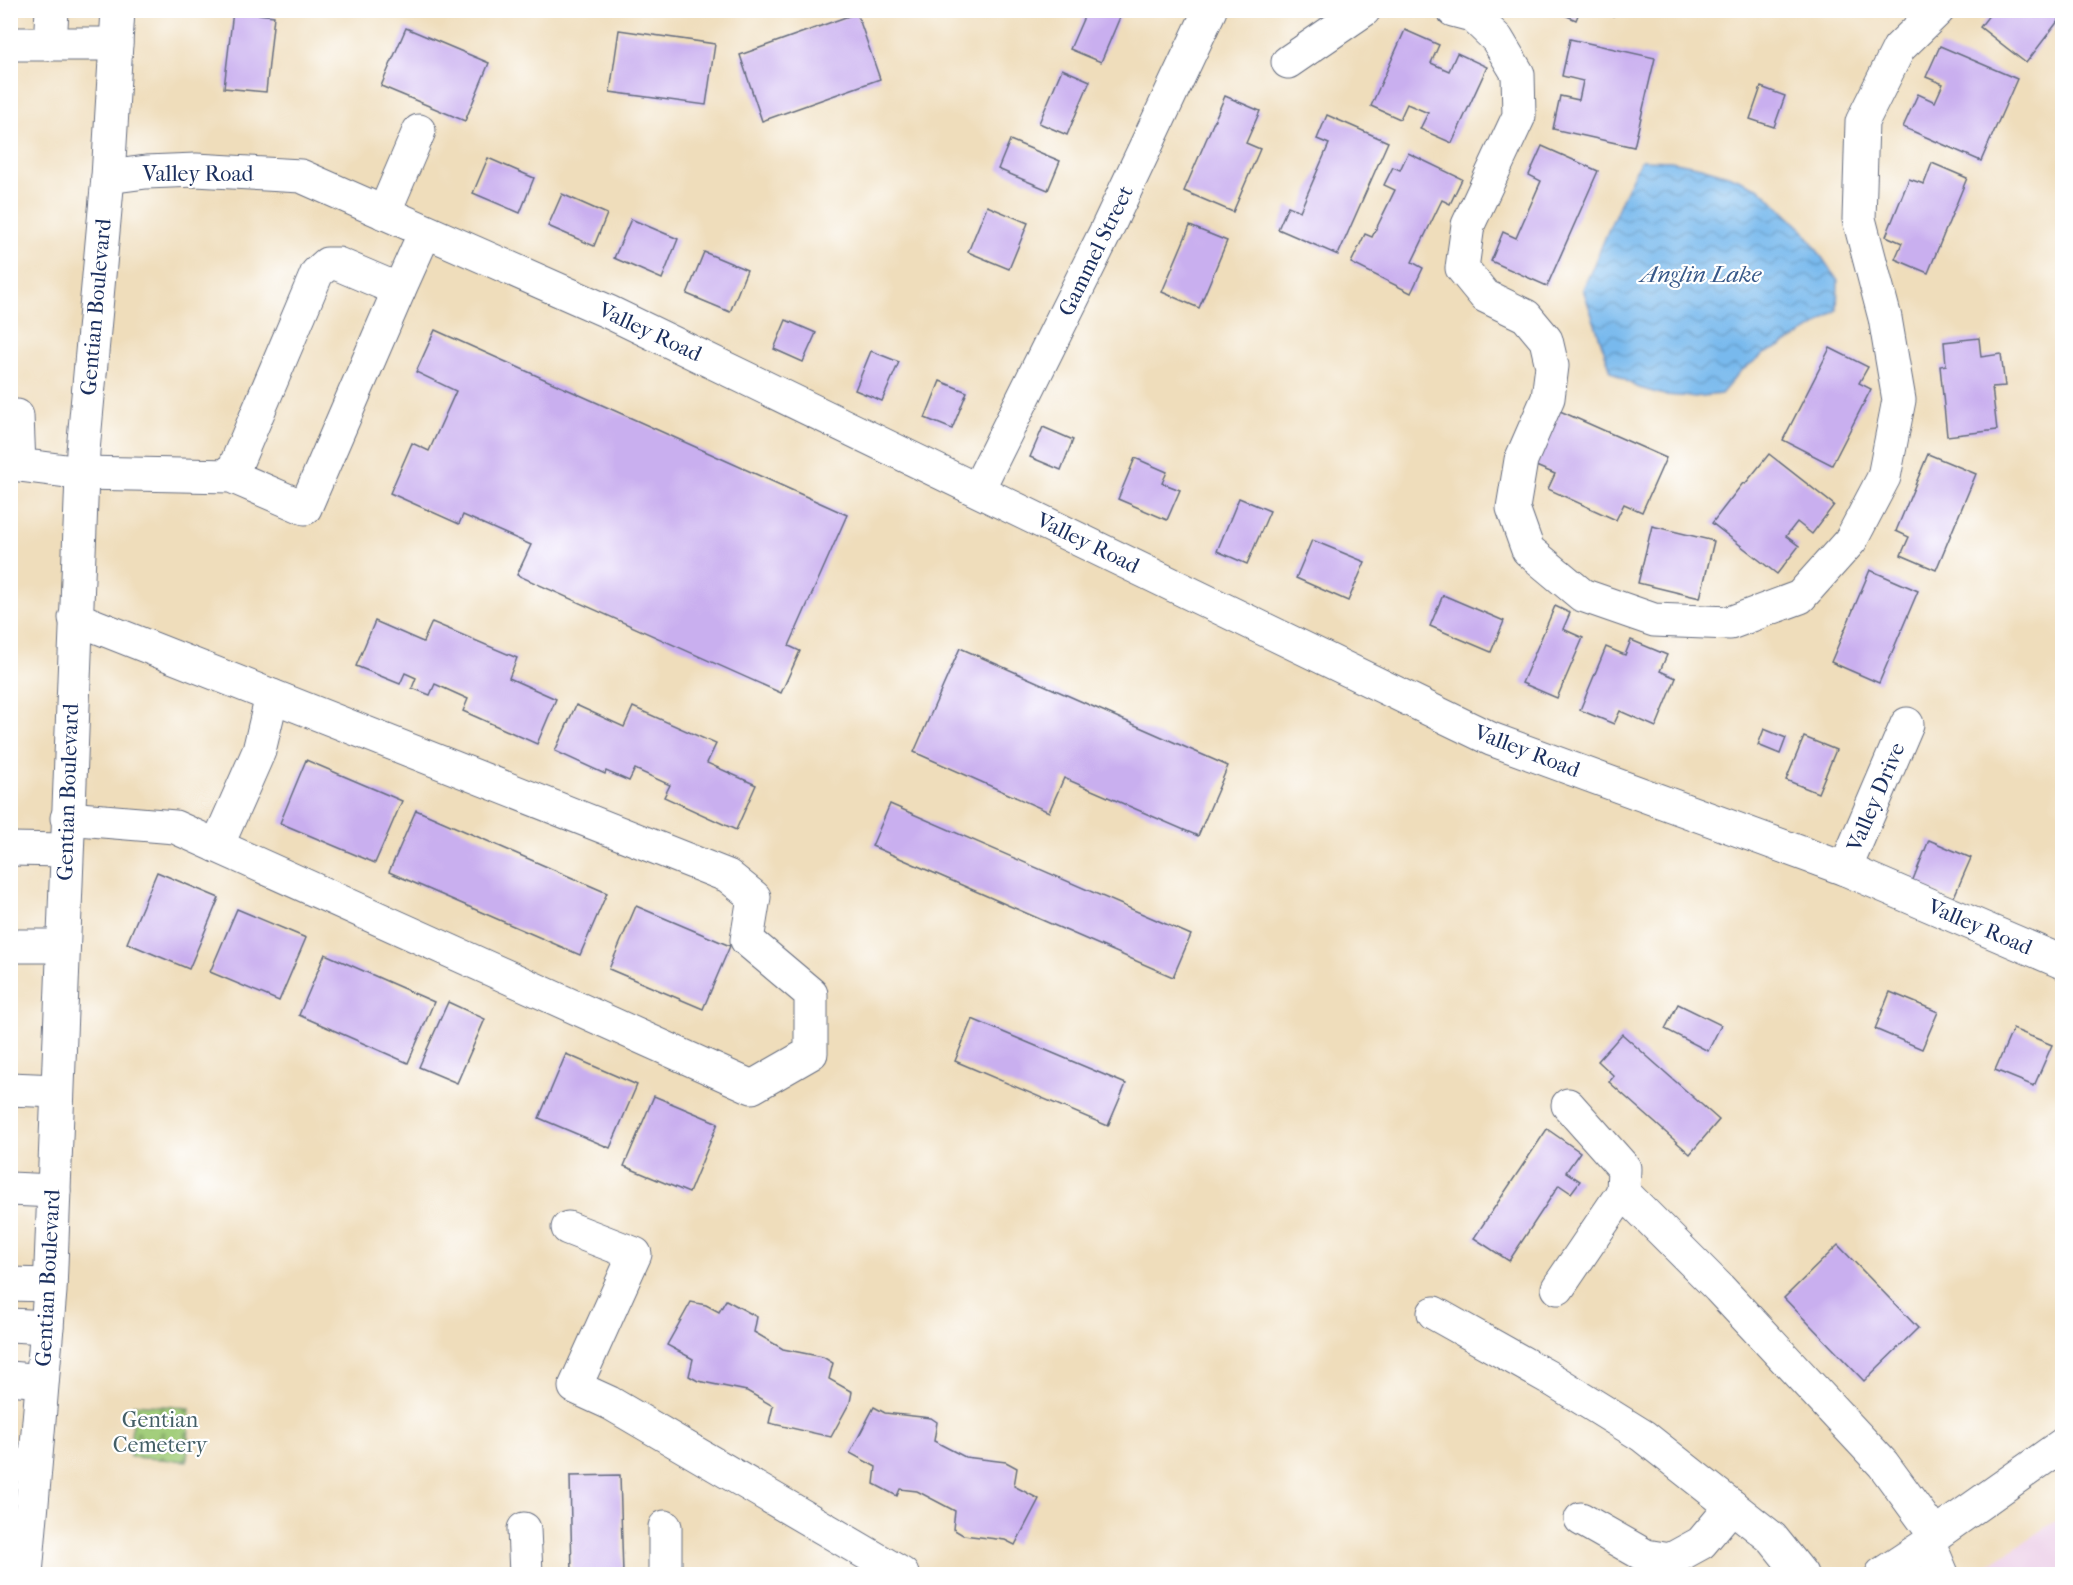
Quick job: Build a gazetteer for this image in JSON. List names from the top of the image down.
{
  "streets": {
    "street": [
      "Valley Road",
      "Gammel Street",
      "Gentian Boulevard",
      "Valley Drive"
    ]
  },
  "crossings": [
    ["Valley Road", "Gammel Street"],
    ["Valley Road", "Gentian Boulevard"],
    ["Valley Road", "Valley Drive"]
  ],
  "water": ["Anglin Lake"],
  "parks": ["Gentian Cemetery"]
}
